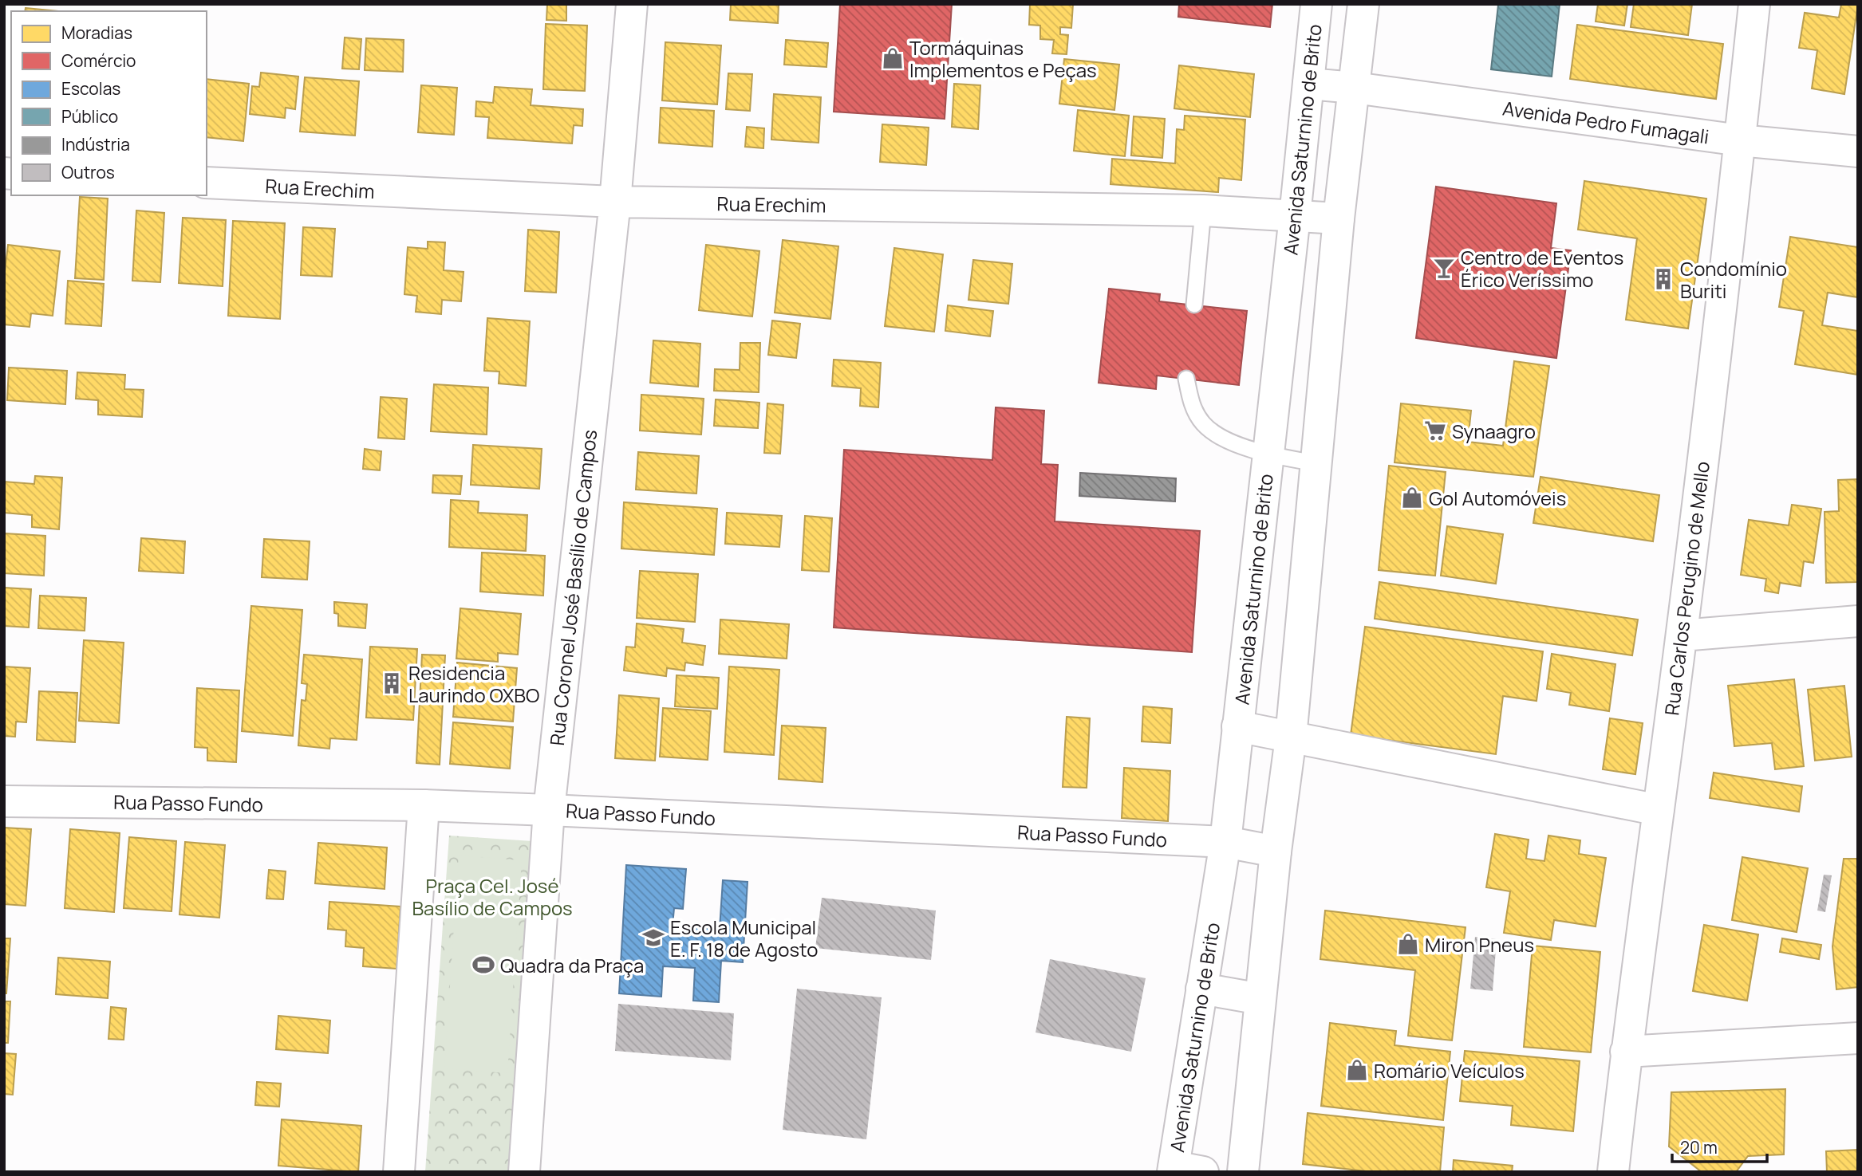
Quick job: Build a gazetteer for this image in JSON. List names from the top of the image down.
{
  "streets": {
    "street": [
      "Avenida Pedro Fumagali",
      "Avenida Saturnino de Brito",
      "Rua Erechim",
      "Rua Coronel José Basílio de Campos",
      "Rua Carlos Perugino de Mello",
      "Rua Passo Fundo"
    ]
  },
  "crossings": [
    ["Avenida Pedro Fumagali", "Avenida Saturnino de Brito"],
    ["Avenida Pedro Fumagali", "Rua Carlos Perugino de Mello"],
    ["Avenida Saturnino de Brito", "Rua Erechim"],
    ["Avenida Saturnino de Brito", "Rua Passo Fundo"],
    ["Rua Erechim", "Rua Coronel José Basílio de Campos"],
    ["Rua Coronel José Basílio de Campos", "Rua Passo Fundo"]
  ],
  "parks": ["Praça Cel. José Basílio de Campos"],
  "places": {
    "shop": [
      "Tormáquinas Implementos e Peças",
      "Gol Automóveis",
      "Miron Pneus",
      "Romário Veículos"
    ],
    "bar": ["Centro de Eventos Érico Veríssimo"],
    "building": ["Condomínio Buriti", "Residencia Laurindo OXBO"],
    "supermarket": ["Synaagro"],
    "school or university": ["Escola Municipal E. F. 18 de Agosto"],
    "sports": ["Quadra da Praça"]
  },
  "legend": [
    "Moradias",
    "Comércio",
    "Escolas",
    "Público",
    "Indústria",
    "Outros"
  ],
  "scale_bar": "20 m"
}
